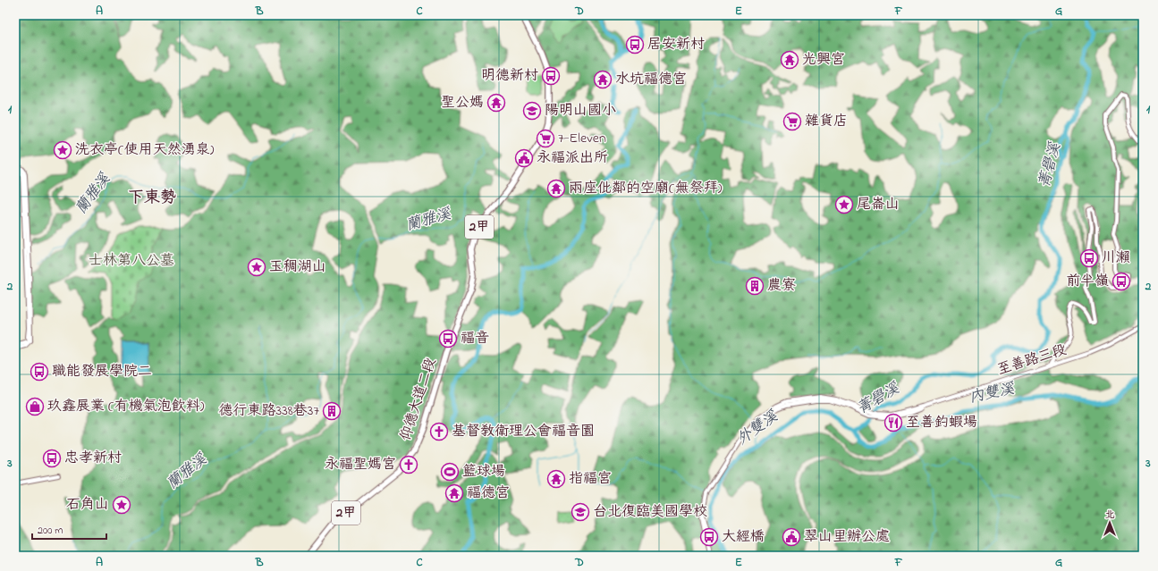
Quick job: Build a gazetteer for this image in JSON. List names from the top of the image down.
{
  "streets": {
    "main road": ["2甲", "仰德大道二段"],
    "street": ["至善路三段"]
  },
  "districts": ["下東勢"],
  "water": [
    "菁礐溪",
    "蘭雅溪",
    "內雙溪",
    "外雙溪"
  ],
  "parks": ["士林第八公墓"],
  "places": {
    "bus stop": [
      "居安新村",
      "明德新村",
      "川瀨",
      "前半嶺",
      "福音",
      "職能發展學院二",
      "忠孝新村",
      "大經橋"
    ],
    "temple": [
      "光興宮",
      "水坑福德宮",
      "聖公媽",
      "兩座仳鄰的空廟(無祭拜)",
      "指福宮",
      "福德宮"
    ],
    "school or university": ["陽明山國小", "台北復臨美國學校"],
    "supermarket": ["雜貨店", "7-Eleven"],
    "place": [
      "洗衣亭(使用天然湧泉)",
      "尾崙山",
      "玉稠湖山",
      "石角山"
    ],
    "public building": ["永福派出所", "翠山里辦公處"],
    "building": ["農寮", "德行東路338巷37"],
    "shop": ["玖鑫展業 (有機氣泡飲料)"],
    "restaurant": ["至善釣蝦場"],
    "church": ["基督教衛理公會福音園", "永福聖媽宮"],
    "sports": ["籃球場"]
  },
  "scale_bar": "200 m",
  "north": "top",
  "grid": {
    "columns": [
      "A",
      "B",
      "C",
      "D",
      "E",
      "F",
      "G"
    ],
    "rows": ["1", "2", "3"]
  }
}
